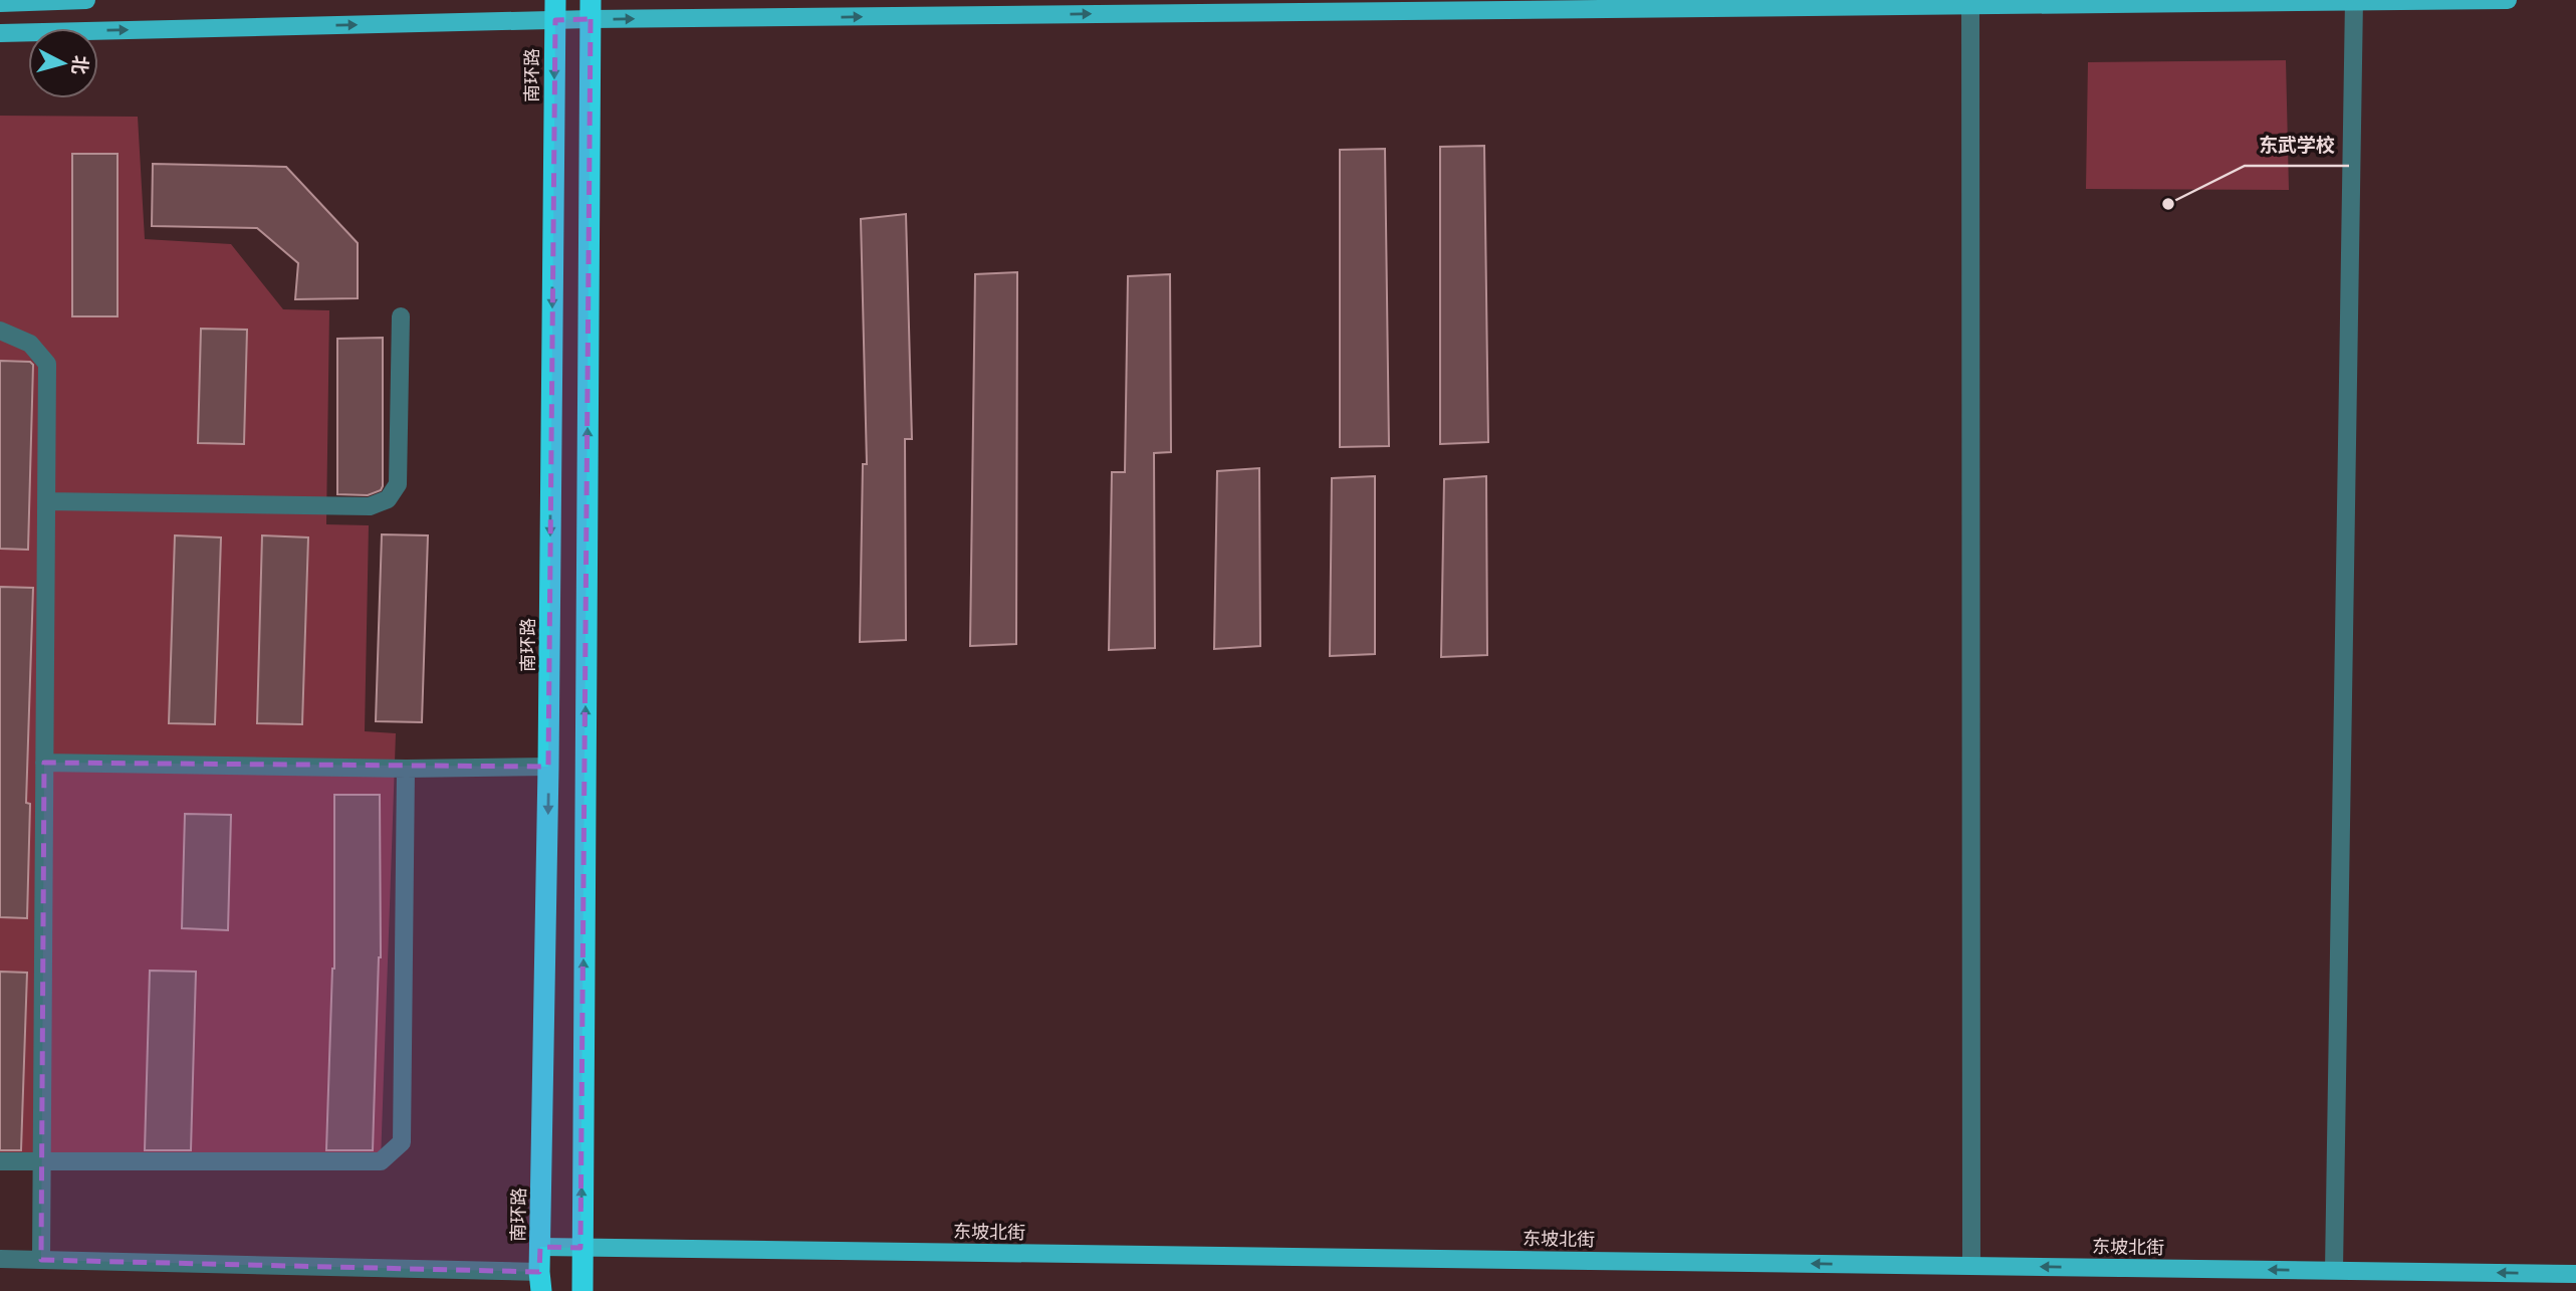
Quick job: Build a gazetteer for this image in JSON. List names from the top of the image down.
{
  "streets": {
    "highway": ["南环路"],
    "main road": ["东坡北街"]
  },
  "crossings": [
    ["南环路", "东坡北街"]
  ],
  "one_way": ["东坡北街"],
  "places": ["东武学校"],
  "north": "right"
}
